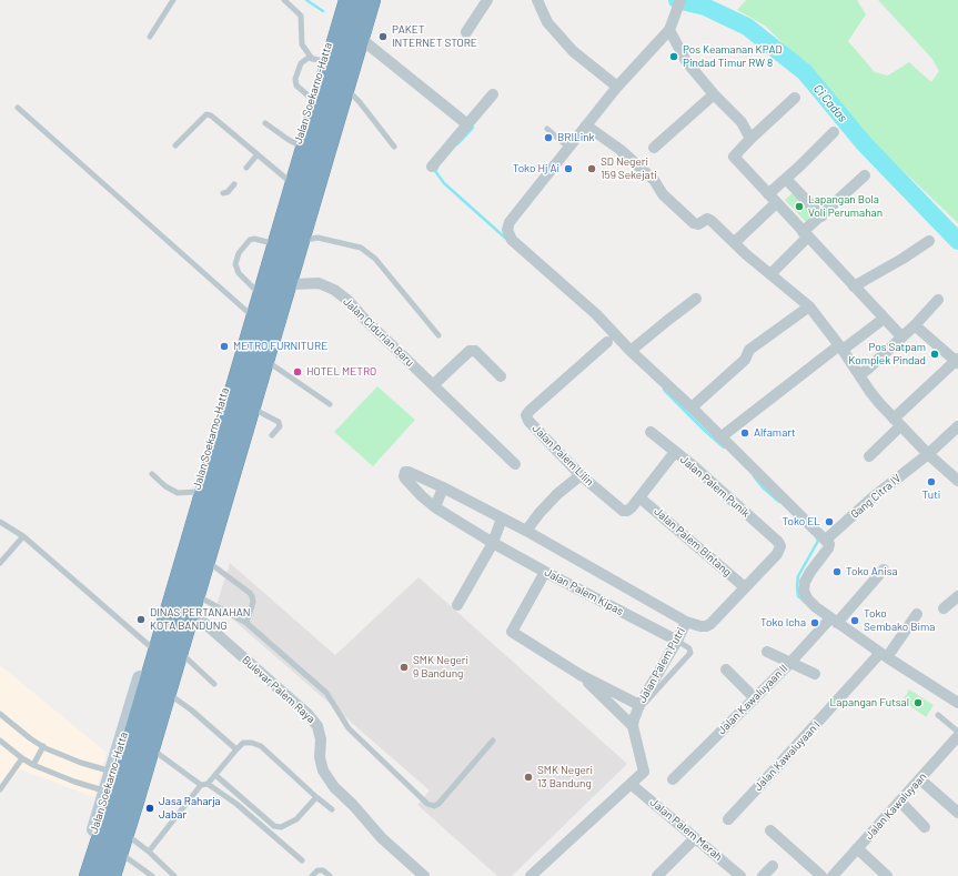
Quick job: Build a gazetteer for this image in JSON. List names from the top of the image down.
{
  "streets": {
    "highway": ["Jalan Soekarno-Hatta"],
    "street": [
      "Jalan Cidurian Baru",
      "Jalan Palem Lilin",
      "Jalan Palem Punik",
      "Gang Citra IV",
      "Jalan Palem Bintang",
      "Jalan Palem Kipas",
      "Jalan Palem Putri",
      "Bulevar Palem Raya",
      "Jalan Kawaluyaan II",
      "Jalan Kawaluyaan I",
      "Jalan Kawaluyaan",
      "Jalan Palem Merah"
    ]
  },
  "crossings": [
    ["Jalan Palem Lilin", "Jalan Palem Punik"],
    ["Jalan Palem Lilin", "Jalan Palem Bintang"],
    ["Jalan Palem Punik", "Jalan Palem Putri"],
    ["Jalan Palem Bintang", "Jalan Palem Putri"],
    ["Jalan Palem Kipas", "Jalan Palem Putri"]
  ],
  "water": ["Ci Cadas"],
  "places": [
    "PAKET INTERNET STORE",
    "Pos Keamanan KPAD Pindad Timur RW 8",
    "BRILink",
    "Toko Hj Ai",
    "SD Negeri 159 Sekejati",
    "Lapangan Bola Voli Perumahan",
    "METRO FURNITURE",
    "Pos Satpam Komplek Pindad",
    "HOTEL METRO",
    "Alfamart",
    "Tuti",
    "Toko EL",
    "Toko Anisa",
    "DINAS PERTANAHAN KOTA BANDUNG",
    "Toko Sembako Bima",
    "Toko Icha",
    "SMK Negeri 9 Bandung",
    "Lapangan Futsal",
    "SMK Negeri 13 Bandung",
    "Jasa Raharja Jabar"
  ]
}
